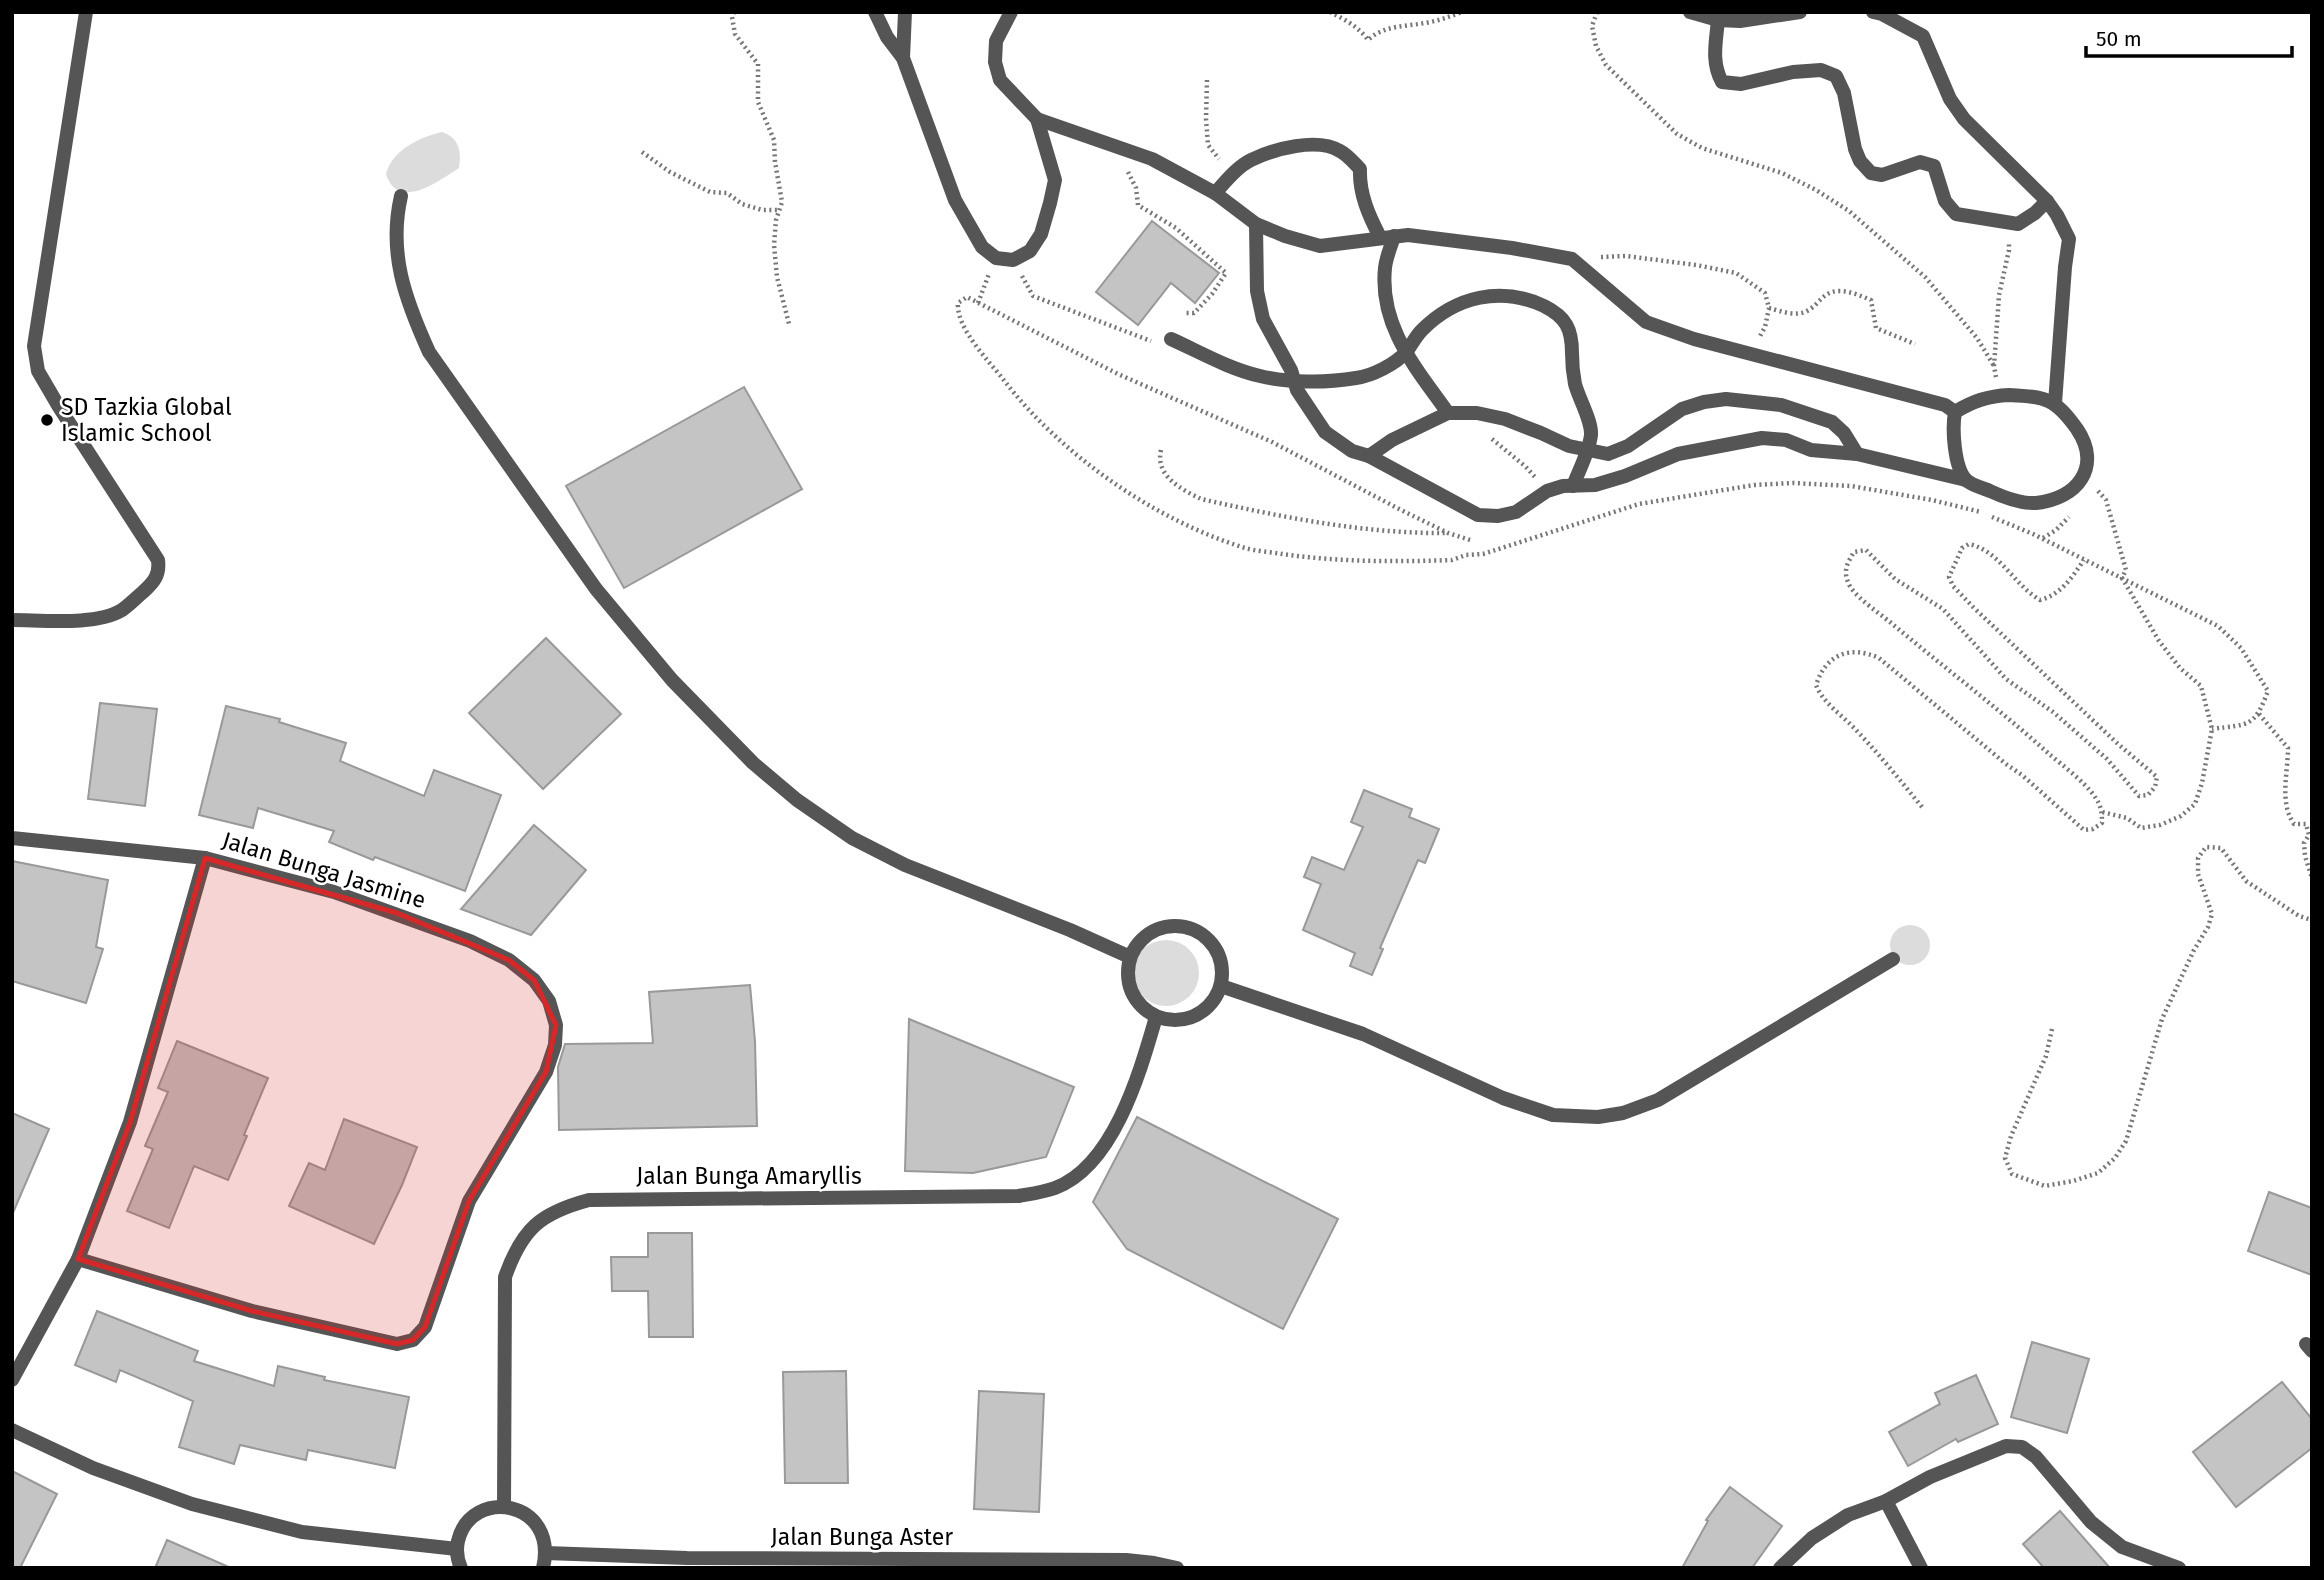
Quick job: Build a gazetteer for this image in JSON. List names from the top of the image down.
{
  "streets": {
    "street": ["Jalan Bunga Jasmine", "Jalan Bunga Amaryllis", "Jalan Bunga Aster"]
  },
  "places": ["SD Tazkia Global Islamic School"],
  "scale_bar": "50 m"
}
